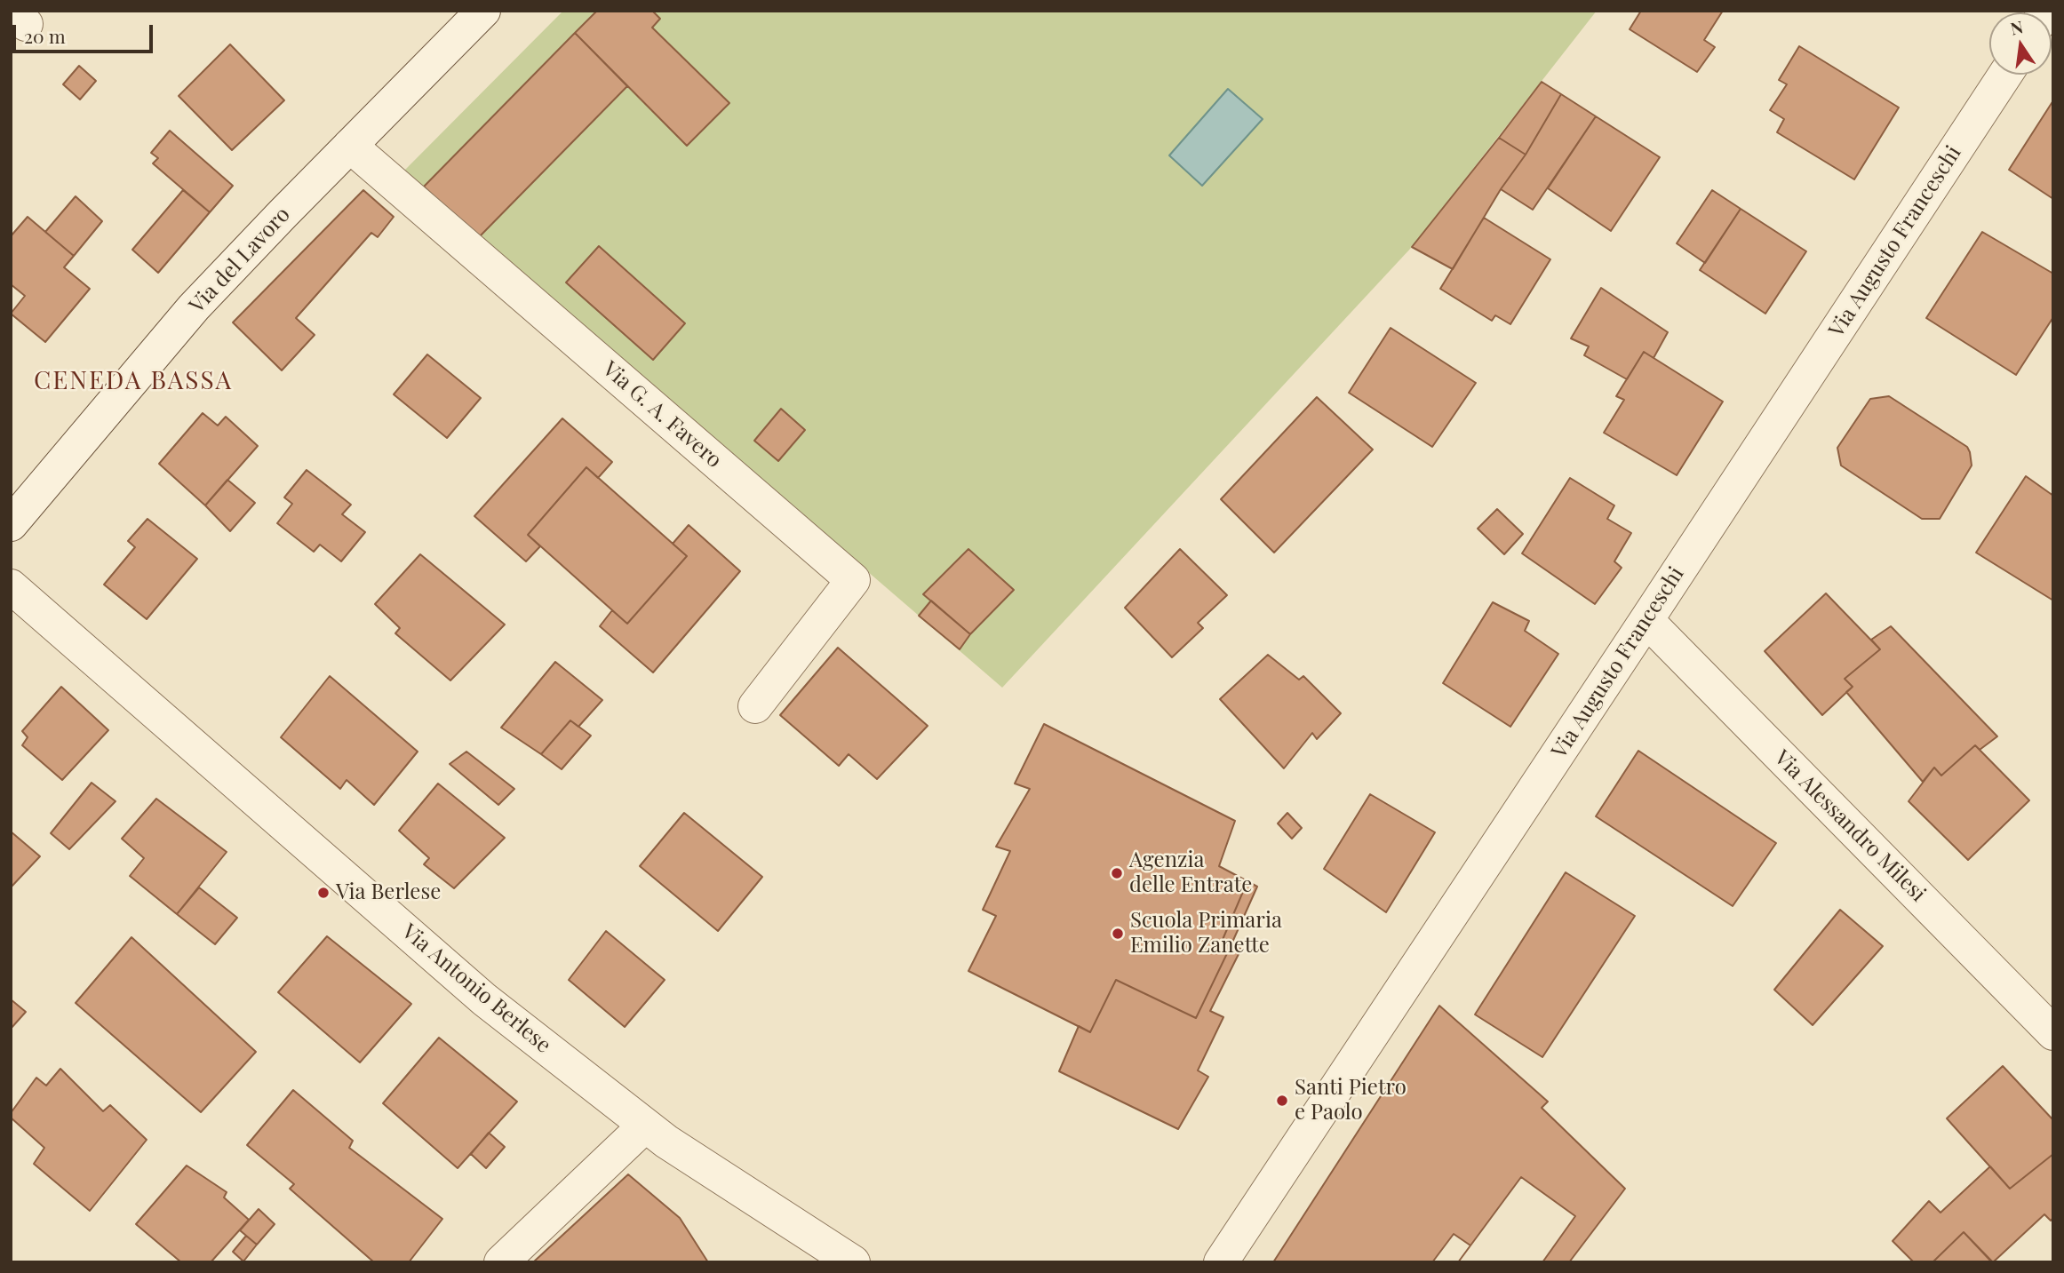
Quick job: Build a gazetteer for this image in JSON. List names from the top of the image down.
{
  "streets": {
    "street": [
      "Via Augusto Franceschi",
      "Via del Lavoro",
      "Via G. A. Favero",
      "Via Alessandro Milesi",
      "Via Antonio Berlese"
    ]
  },
  "crossings": [
    ["Via Augusto Franceschi", "Via Alessandro Milesi"],
    ["Via del Lavoro", "Via G. A. Favero"]
  ],
  "districts": ["CENEDA BASSA"],
  "places": [
    "Agenzia delle Entrate",
    "Via Berlese",
    "Scuola Primaria Emilio Zanette",
    "Santi Pietro e Paolo"
  ],
  "scale_bar": "20 m",
  "north": "top"
}
